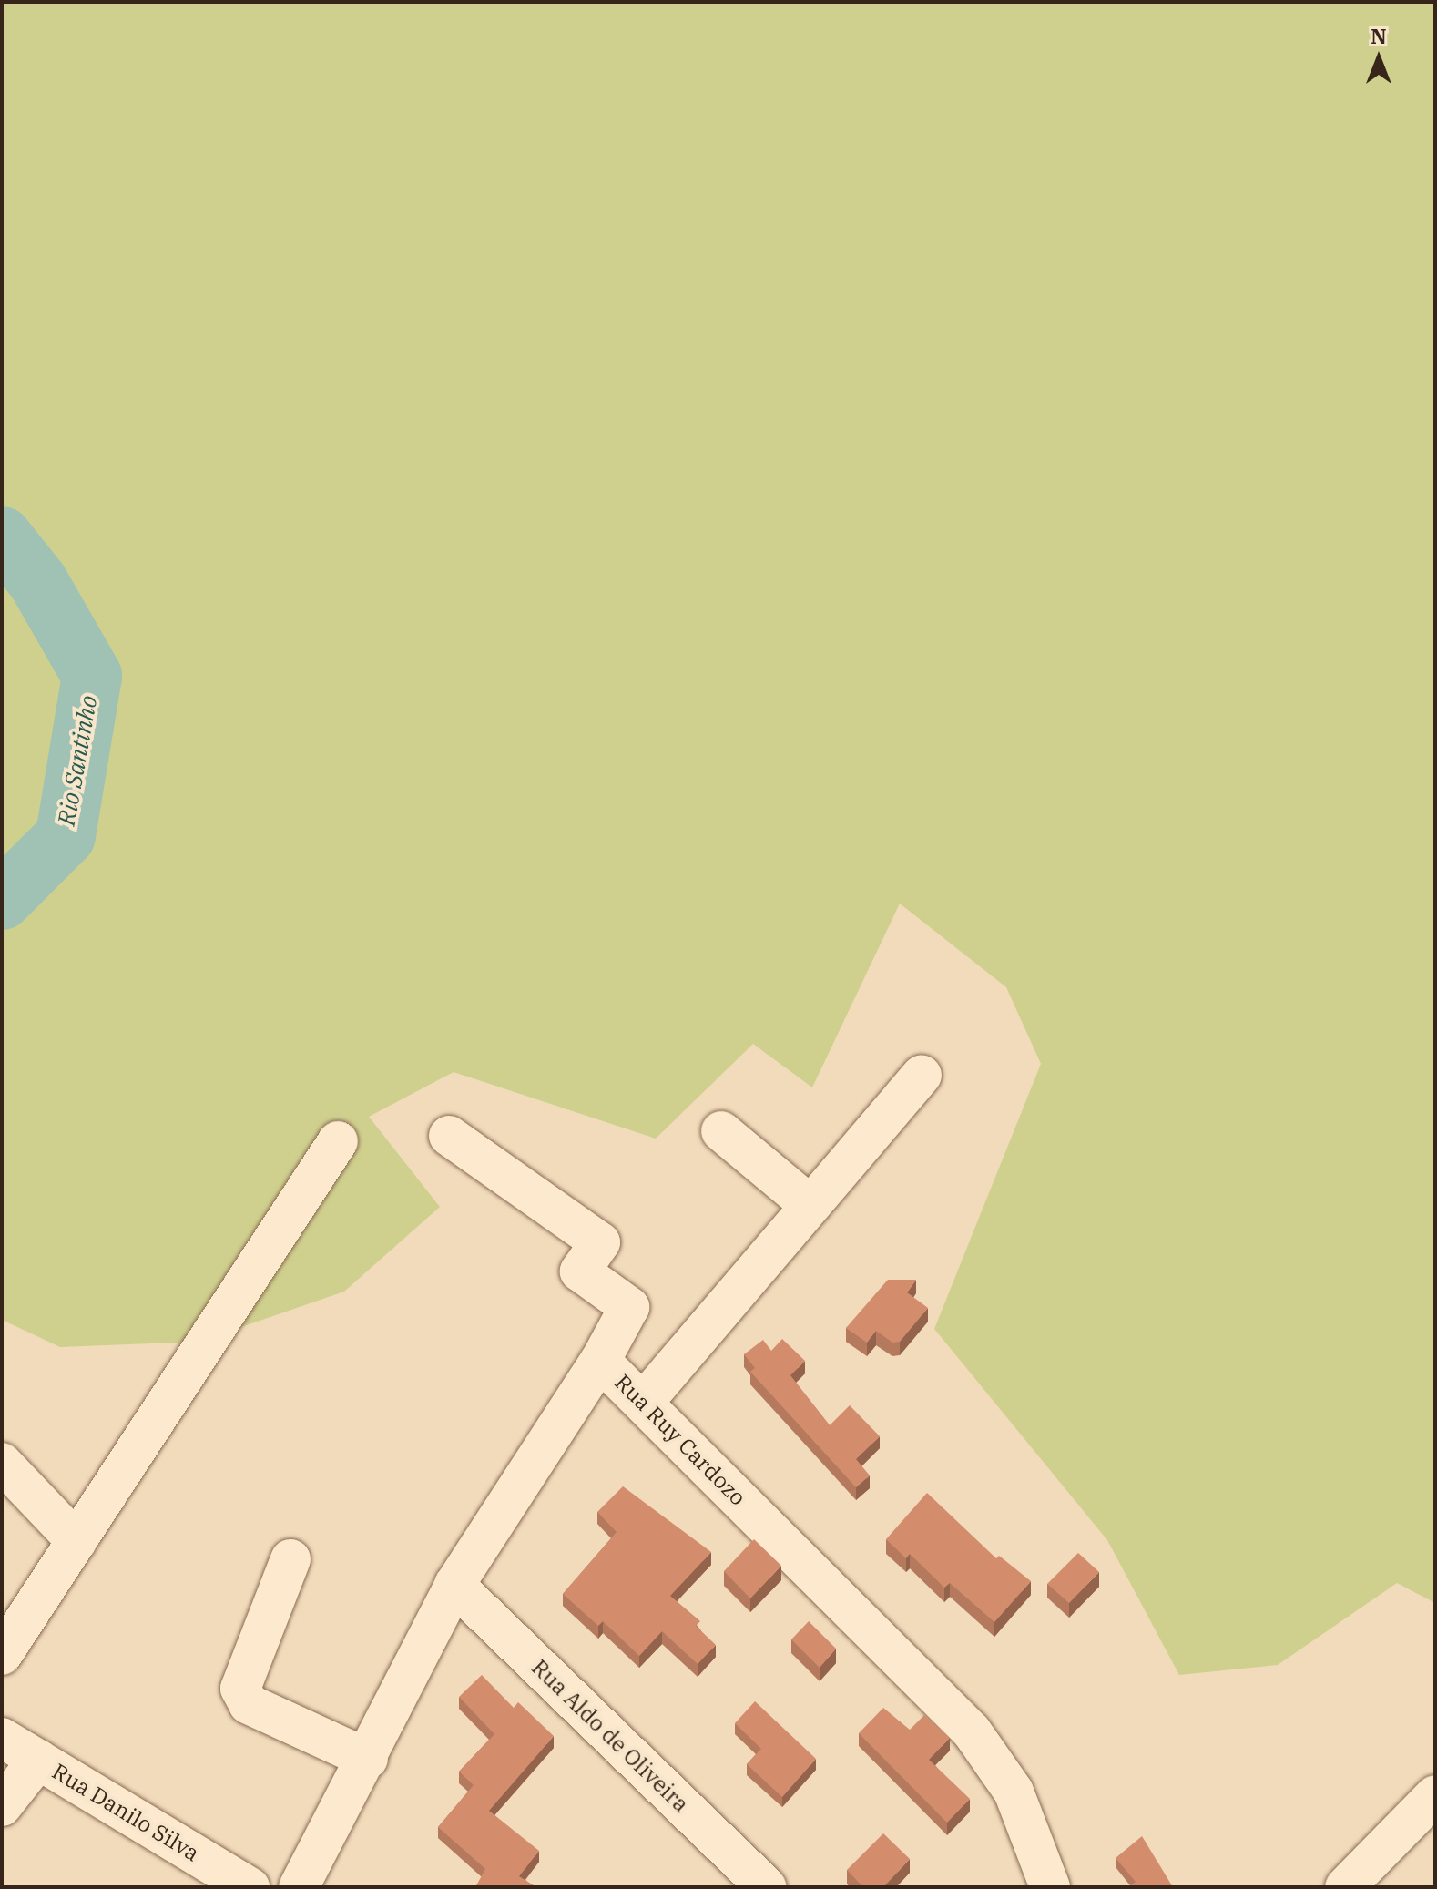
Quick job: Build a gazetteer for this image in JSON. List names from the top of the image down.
{
  "streets": {
    "street": ["Rua Ruy Cardozo", "Rua Aldo de Oliveira", "Rua Danilo Silva"]
  },
  "crossings": [
    ["Rua Ruy Cardozo", "Rua Aldo de Oliveira"]
  ],
  "water": ["Rio Santinho"],
  "north": "top"
}
